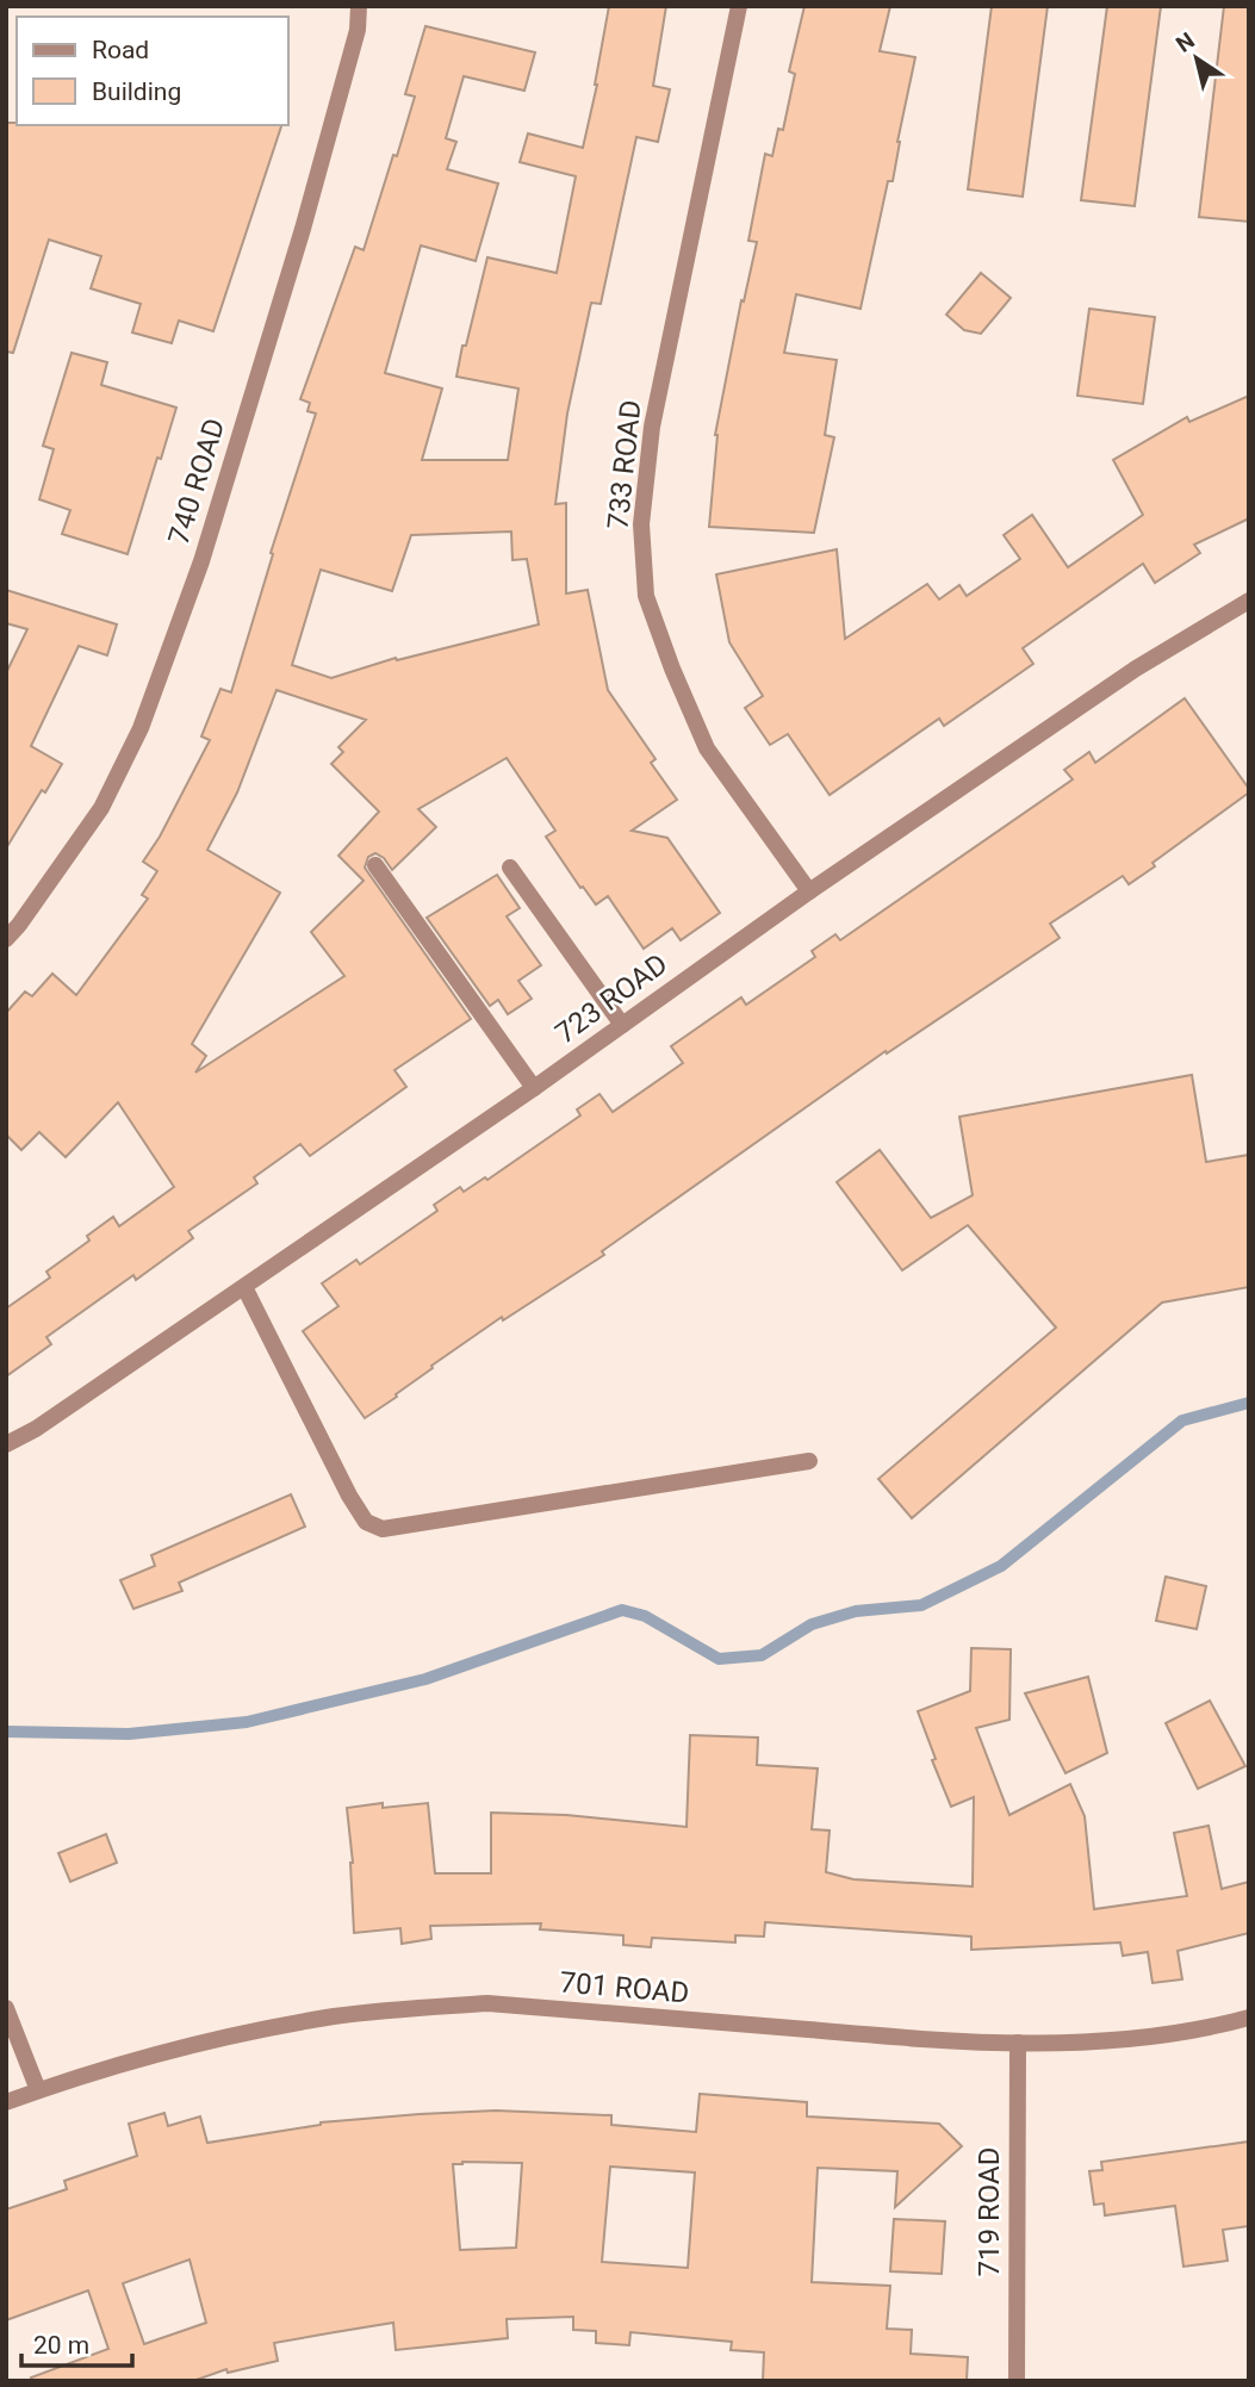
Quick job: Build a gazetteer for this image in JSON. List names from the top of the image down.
{
  "streets": {
    "street": [
      "733 ROAD",
      "740 ROAD",
      "723 ROAD",
      "701 ROAD",
      "719 ROAD"
    ]
  },
  "crossings": [
    ["733 ROAD", "723 ROAD"],
    ["701 ROAD", "719 ROAD"]
  ],
  "legend": ["Road", "Building"],
  "scale_bar": "20 m",
  "north": "top left"
}
